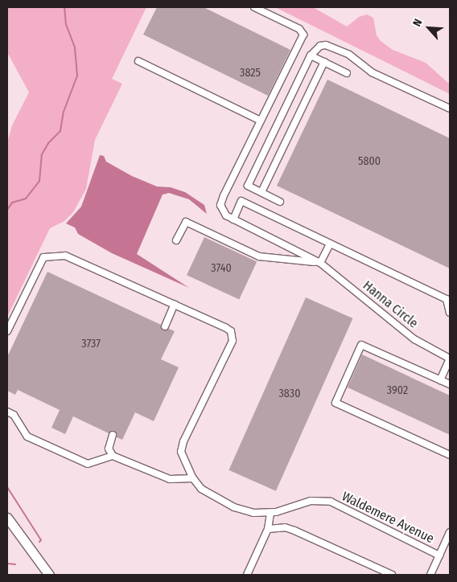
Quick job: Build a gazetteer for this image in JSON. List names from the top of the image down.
{
  "streets": {
    "street": ["Hanna Circle", "Waldemere Avenue"]
  },
  "house_numbers": [
    "3825",
    "5800",
    "3740",
    "3737",
    "3902",
    "3830"
  ],
  "north": "top left"
}
